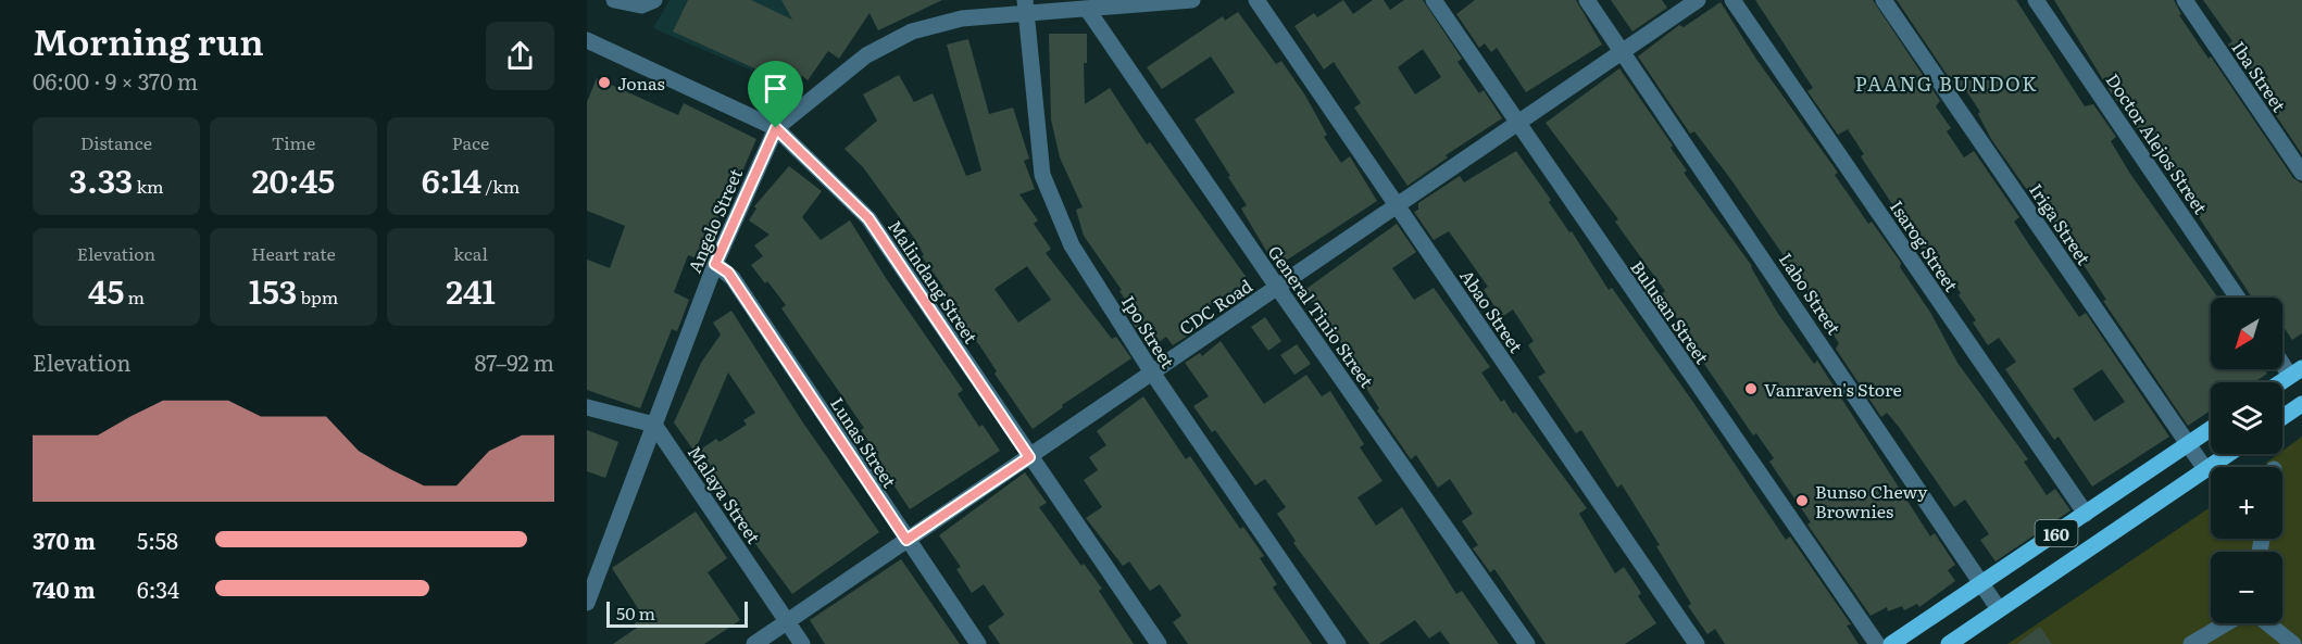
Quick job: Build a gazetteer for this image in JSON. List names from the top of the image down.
{
  "streets": {
    "main road": ["160"],
    "street": [
      "Iba Street",
      "Doctor Alejos Street",
      "Angelo Street",
      "Iriga Street",
      "Isarog Street",
      "Malindang Street",
      "Labo Street",
      "CDC Road",
      "Abao Street",
      "Bulusan Street",
      "General Tinio Street",
      "Ipo Street",
      "Lunas Street",
      "Malaya Street"
    ]
  },
  "crossings": [
    ["Angelo Street", "Malindang Street"],
    ["Angelo Street", "General Tinio Street"],
    ["Angelo Street", "Ipo Street"],
    ["Angelo Street", "Lunas Street"],
    ["Angelo Street", "Malaya Street"],
    ["Iriga Street", "160"],
    ["Isarog Street", "160"],
    ["Malindang Street", "CDC Road"],
    ["Labo Street", "CDC Road"],
    ["Labo Street", "160"],
    ["CDC Road", "Abao Street"],
    ["CDC Road", "Bulusan Street"],
    ["CDC Road", "General Tinio Street"],
    ["CDC Road", "Ipo Street"],
    ["CDC Road", "Lunas Street"],
    ["CDC Road", "Malaya Street"]
  ],
  "districts": ["PAANG BUNDOK"],
  "places": ["Jonas", "Vanraven's Store", "Bunso Chewy Brownies"],
  "scale_bar": "50 m",
  "north": "bottom left",
  "page": {
    "heading": ["Morning run", "06:00 · 9 × 370 m"],
    "stats": [
      ["Distance", "3.33 km"],
      ["Time", "20:45"],
      ["Pace", "6:14 /km"],
      ["Elevation", "45 m"],
      ["Heart rate", "153 bpm"],
      ["kcal", "241"]
    ],
    "map_buttons": ["+", "−"],
    "chart": ["Elevation", "87–92 m"],
    "list": [
      {
        "name": "370 m",
        "note": "5:58"
      },
      {
        "name": "740 m",
        "note": "6:34"
      }
    ],
    "scale": "50 m"
  }
}
